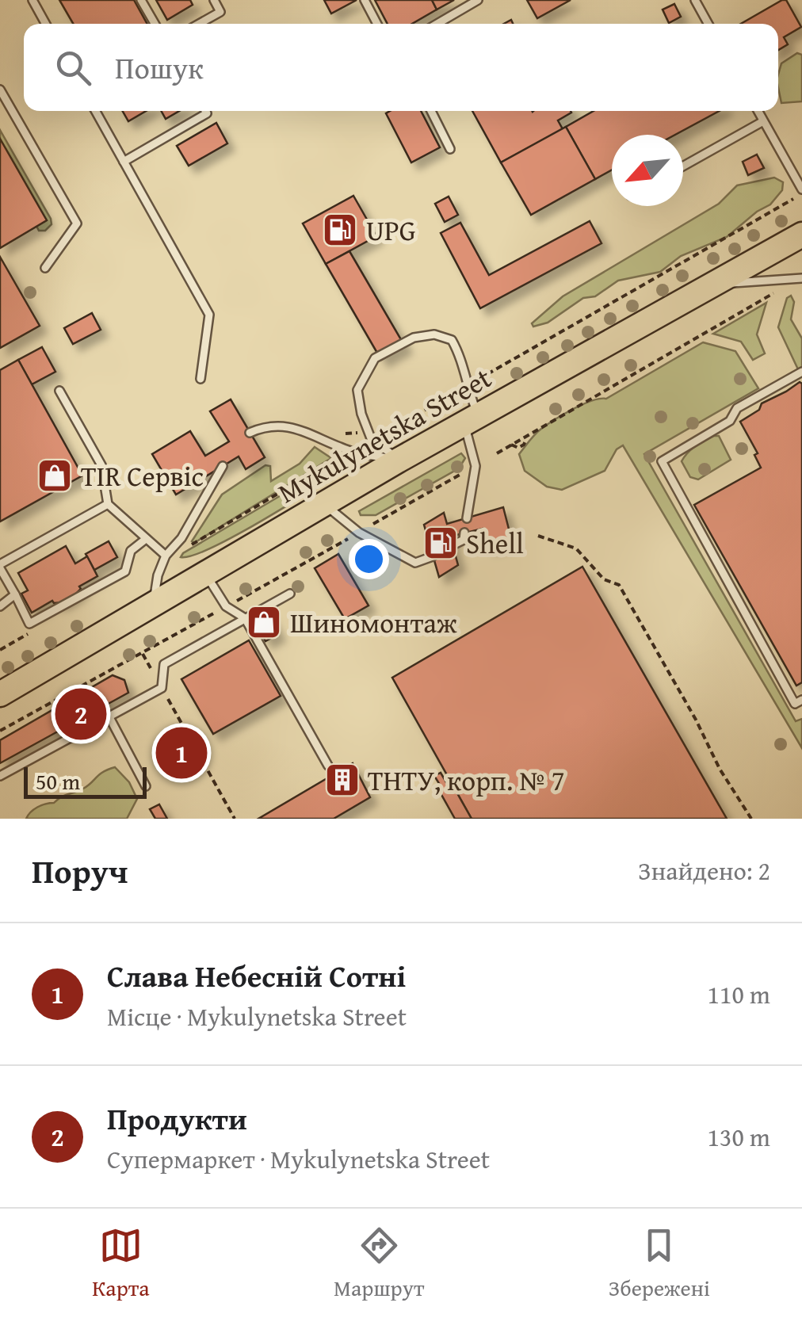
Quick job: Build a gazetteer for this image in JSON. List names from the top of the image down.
{
  "streets": {
    "highway": ["Mykulynetska Street"]
  },
  "places": {
    "fuel station": ["UPG", "Shell"],
    "shop": ["TIR Сервіс", "Шиномонтаж"],
    "building": ["ТНТУ, корп. № 7"]
  },
  "scale_bar": "50 m",
  "north": "bottom left",
  "page": {
    "search": "Пошук",
    "pins": ["2", "1"],
    "scale": "50 m",
    "heading": ["Поруч", "Знайдено: 2"],
    "list": [
      {
        "mark": "1",
        "name": "Слава Небесній Сотні",
        "note": "Місце · Mykulynetska Street",
        "value": "110 m"
      },
      {
        "mark": "2",
        "name": "Продукти",
        "note": "Супермаркет · Mykulynetska Street",
        "value": "130 m"
      }
    ],
    "nav": ["Карта", "Маршрут", "Збережені"]
  }
}
